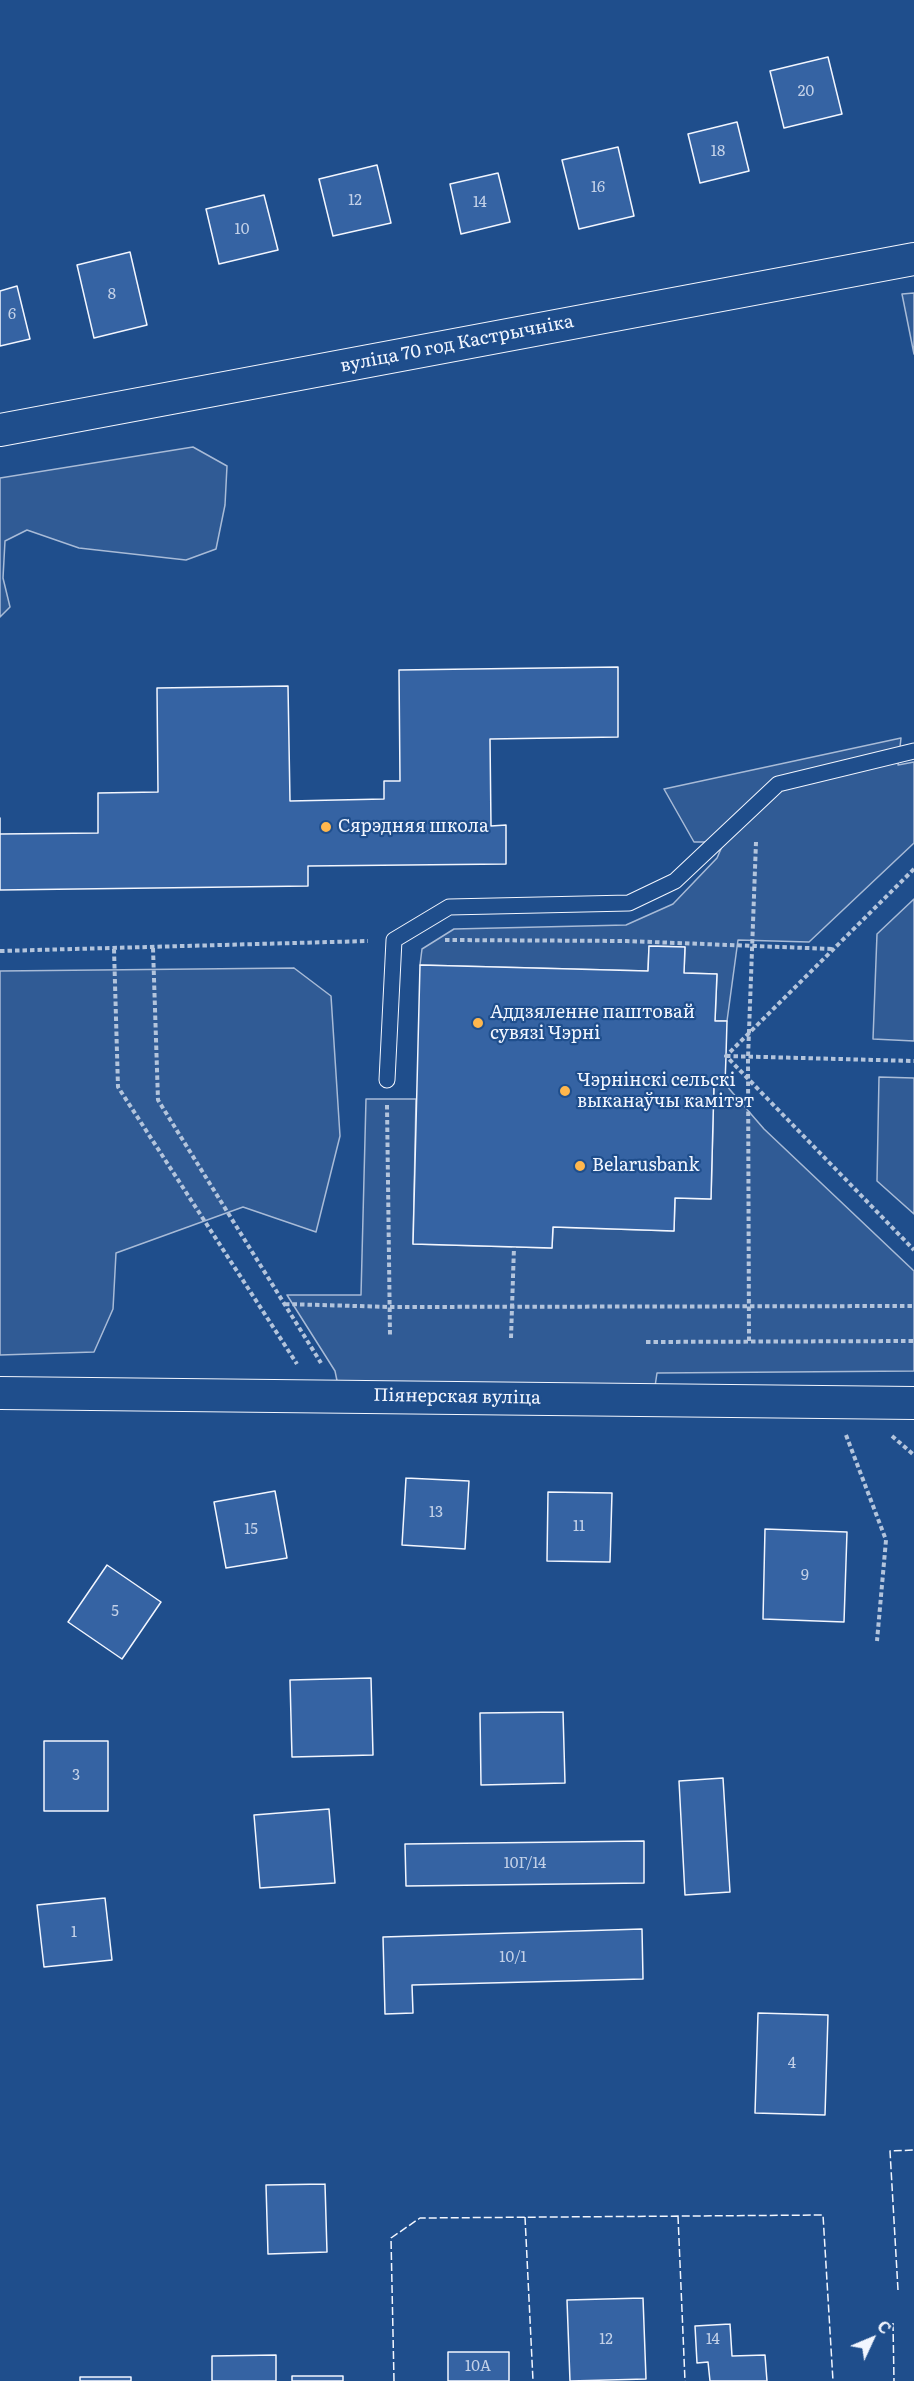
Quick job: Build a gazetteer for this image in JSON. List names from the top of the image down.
{
  "streets": {
    "street": ["вуліца 70 год Кастрычніка", "Піянерская вуліца"]
  },
  "places": [
    "Сярэдняя школа",
    "Аддзяленне паштовай сувязі Чэрні",
    "Чэрнінскі сельскі выканаўчы камітэт",
    "Belarusbank"
  ],
  "house_numbers": [
    "20",
    "18",
    "16",
    "12",
    "14",
    "10",
    "8",
    "6",
    "13",
    "11",
    "15",
    "9",
    "5",
    "3",
    "10Г/14",
    "1",
    "10/1",
    "4",
    "12",
    "14",
    "10А"
  ],
  "north": "top right"
}
